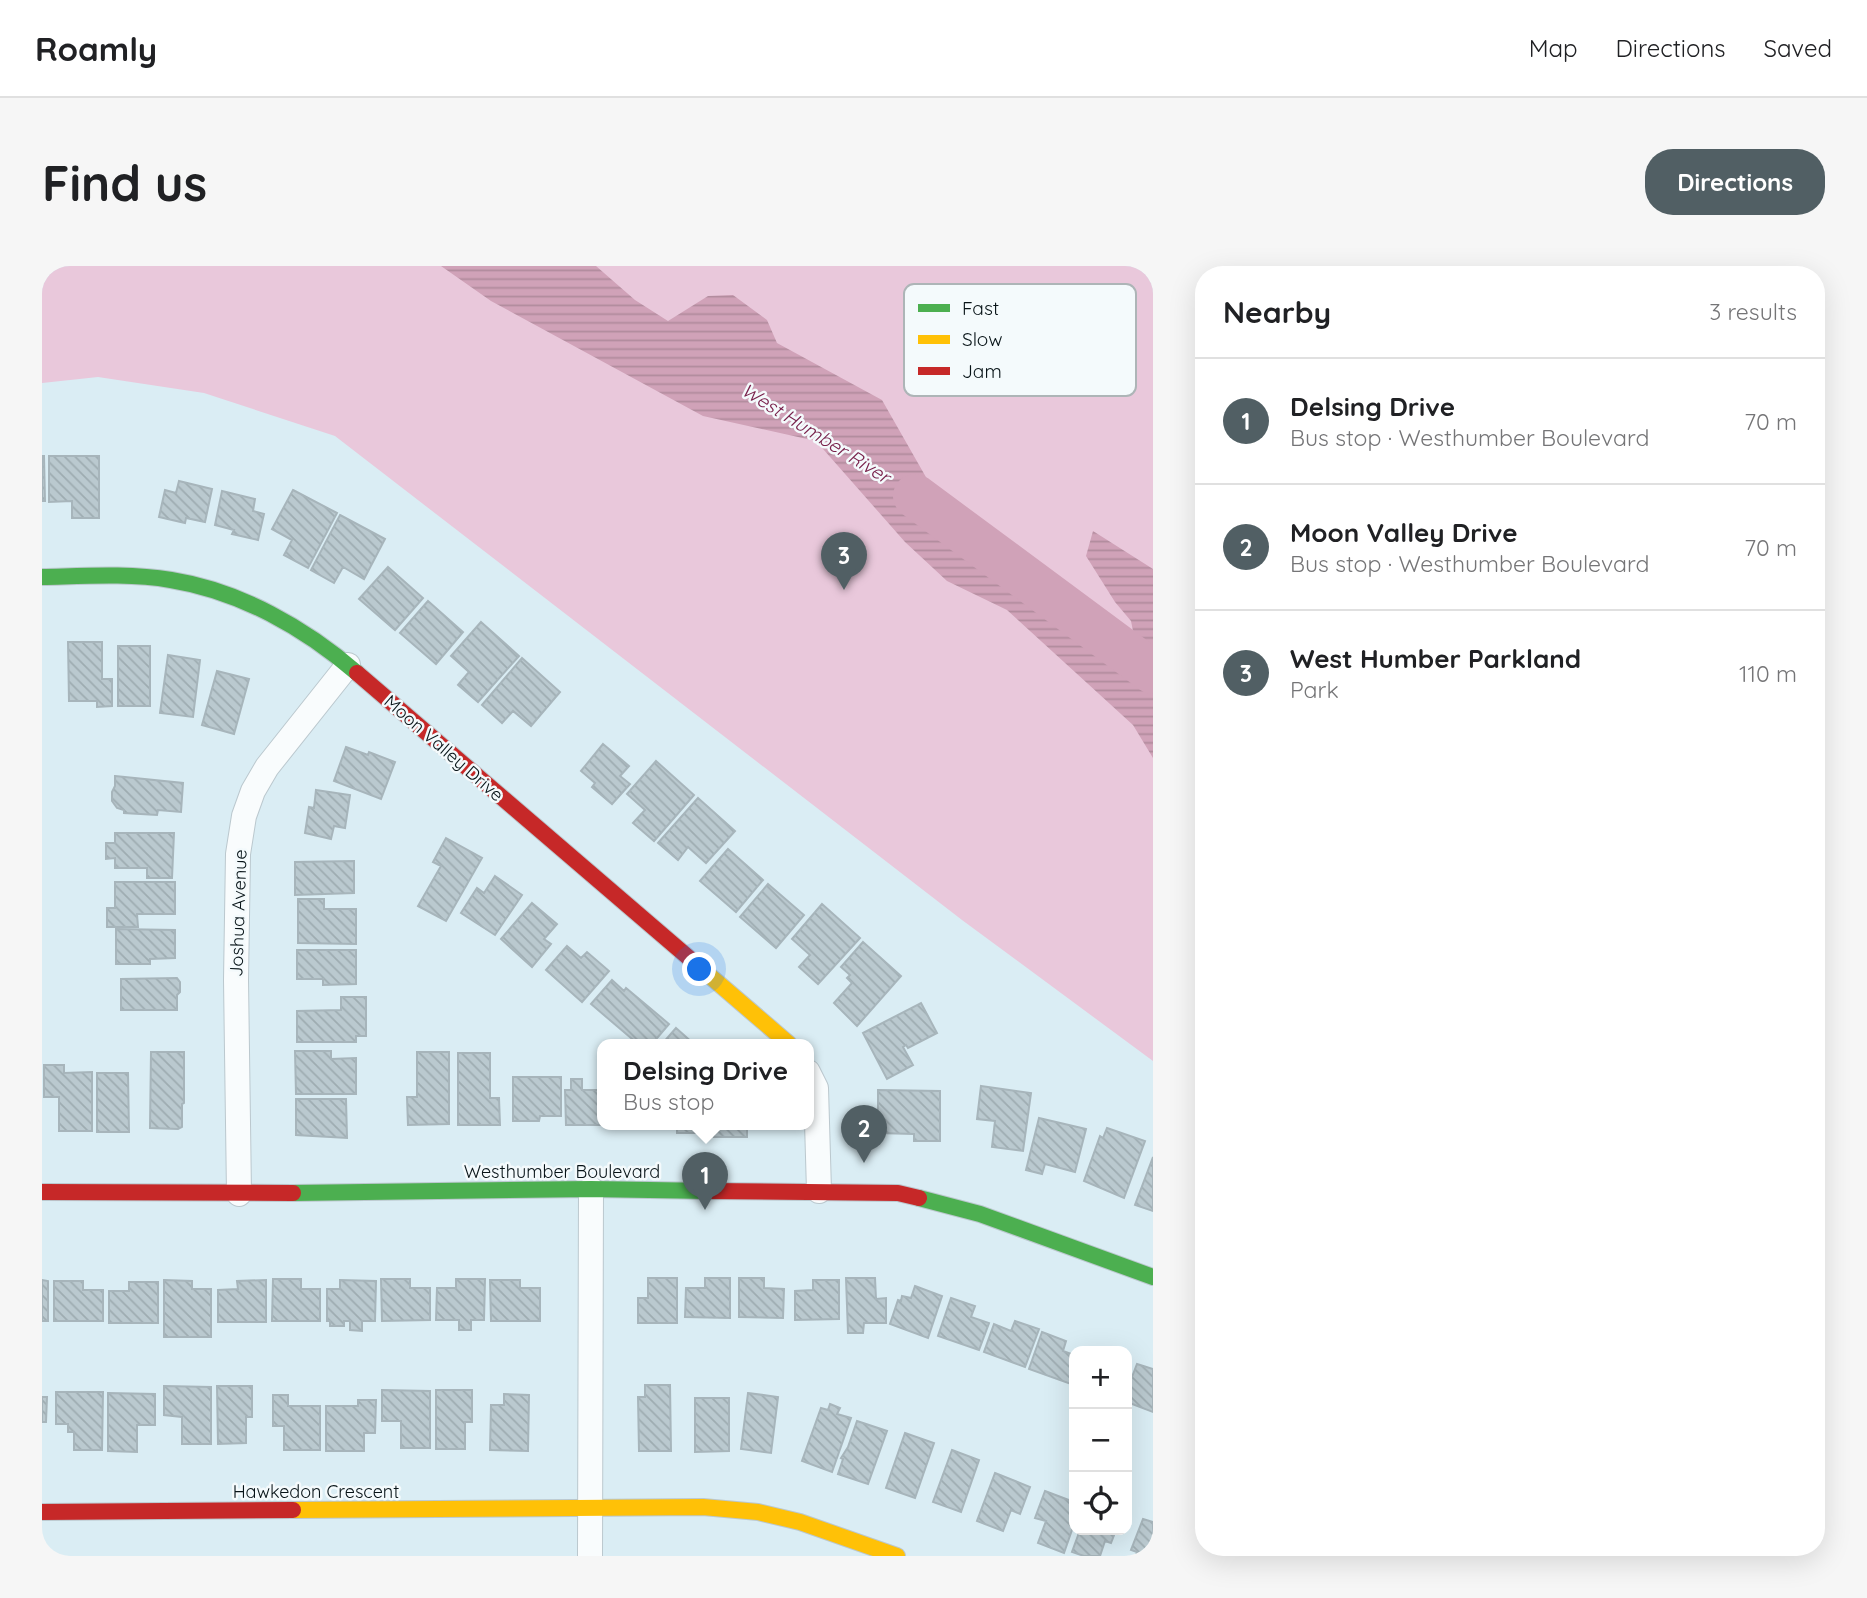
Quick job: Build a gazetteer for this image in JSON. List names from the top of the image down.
{
  "streets": {
    "street": [
      "Moon Valley Drive",
      "Joshua Avenue",
      "Westhumber Boulevard",
      "Hawkedon Crescent"
    ]
  },
  "crossings": [
    ["Moon Valley Drive", "Joshua Avenue"],
    ["Joshua Avenue", "Westhumber Boulevard"]
  ],
  "water": ["West Humber River"],
  "legend": ["Fast", "Slow", "Jam"],
  "page": {
    "header": "Roamly",
    "nav": ["Map", "Directions", "Saved"],
    "buttons": "Directions",
    "title": "Find us",
    "heading": ["Nearby", "3 results"],
    "list": [
      {
        "mark": "1",
        "name": "Delsing Drive",
        "note": "Bus stop · Westhumber Boulevard",
        "value": "70 m"
      },
      {
        "mark": "2",
        "name": "Moon Valley Drive",
        "note": "Bus stop · Westhumber Boulevard",
        "value": "70 m"
      },
      {
        "mark": "3",
        "name": "West Humber Parkland",
        "note": "Park",
        "value": "110 m"
      }
    ],
    "pins": ["3", "2", "1"],
    "popup": ["Delsing Drive", "Bus stop"],
    "map_buttons": ["+", "−"]
  }
}
